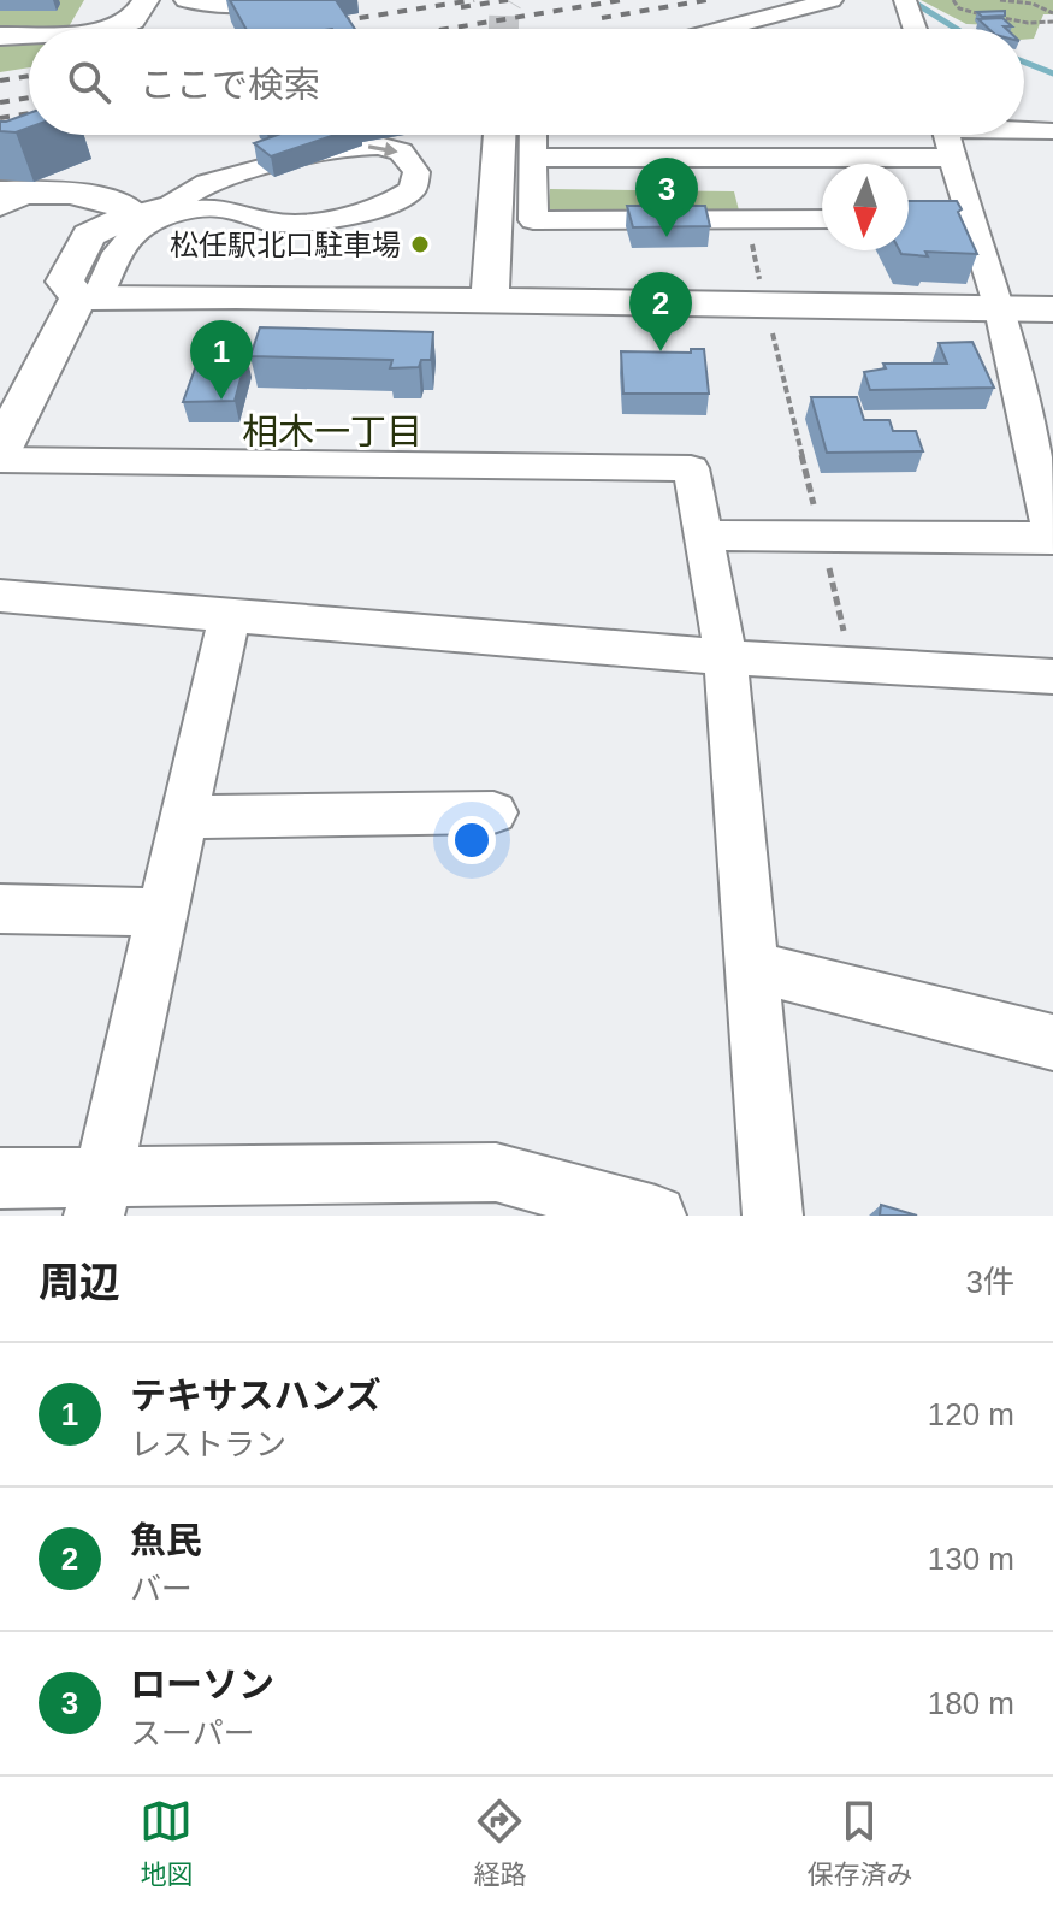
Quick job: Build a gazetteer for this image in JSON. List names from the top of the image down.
{
  "districts": ["相木一丁目"],
  "places": ["松任駅北口駐車場"],
  "north": "bottom",
  "page": {
    "search": "ここで検索",
    "pins": ["3", "2", "1"],
    "heading": ["周辺", "3件"],
    "list": [
      {
        "mark": "1",
        "name": "テキサスハンズ",
        "note": "レストラン",
        "value": "120 m"
      },
      {
        "mark": "2",
        "name": "魚民",
        "note": "バー",
        "value": "130 m"
      },
      {
        "mark": "3",
        "name": "ローソン",
        "note": "スーパー",
        "value": "180 m"
      }
    ],
    "nav": ["地図", "経路", "保存済み"]
  }
}
